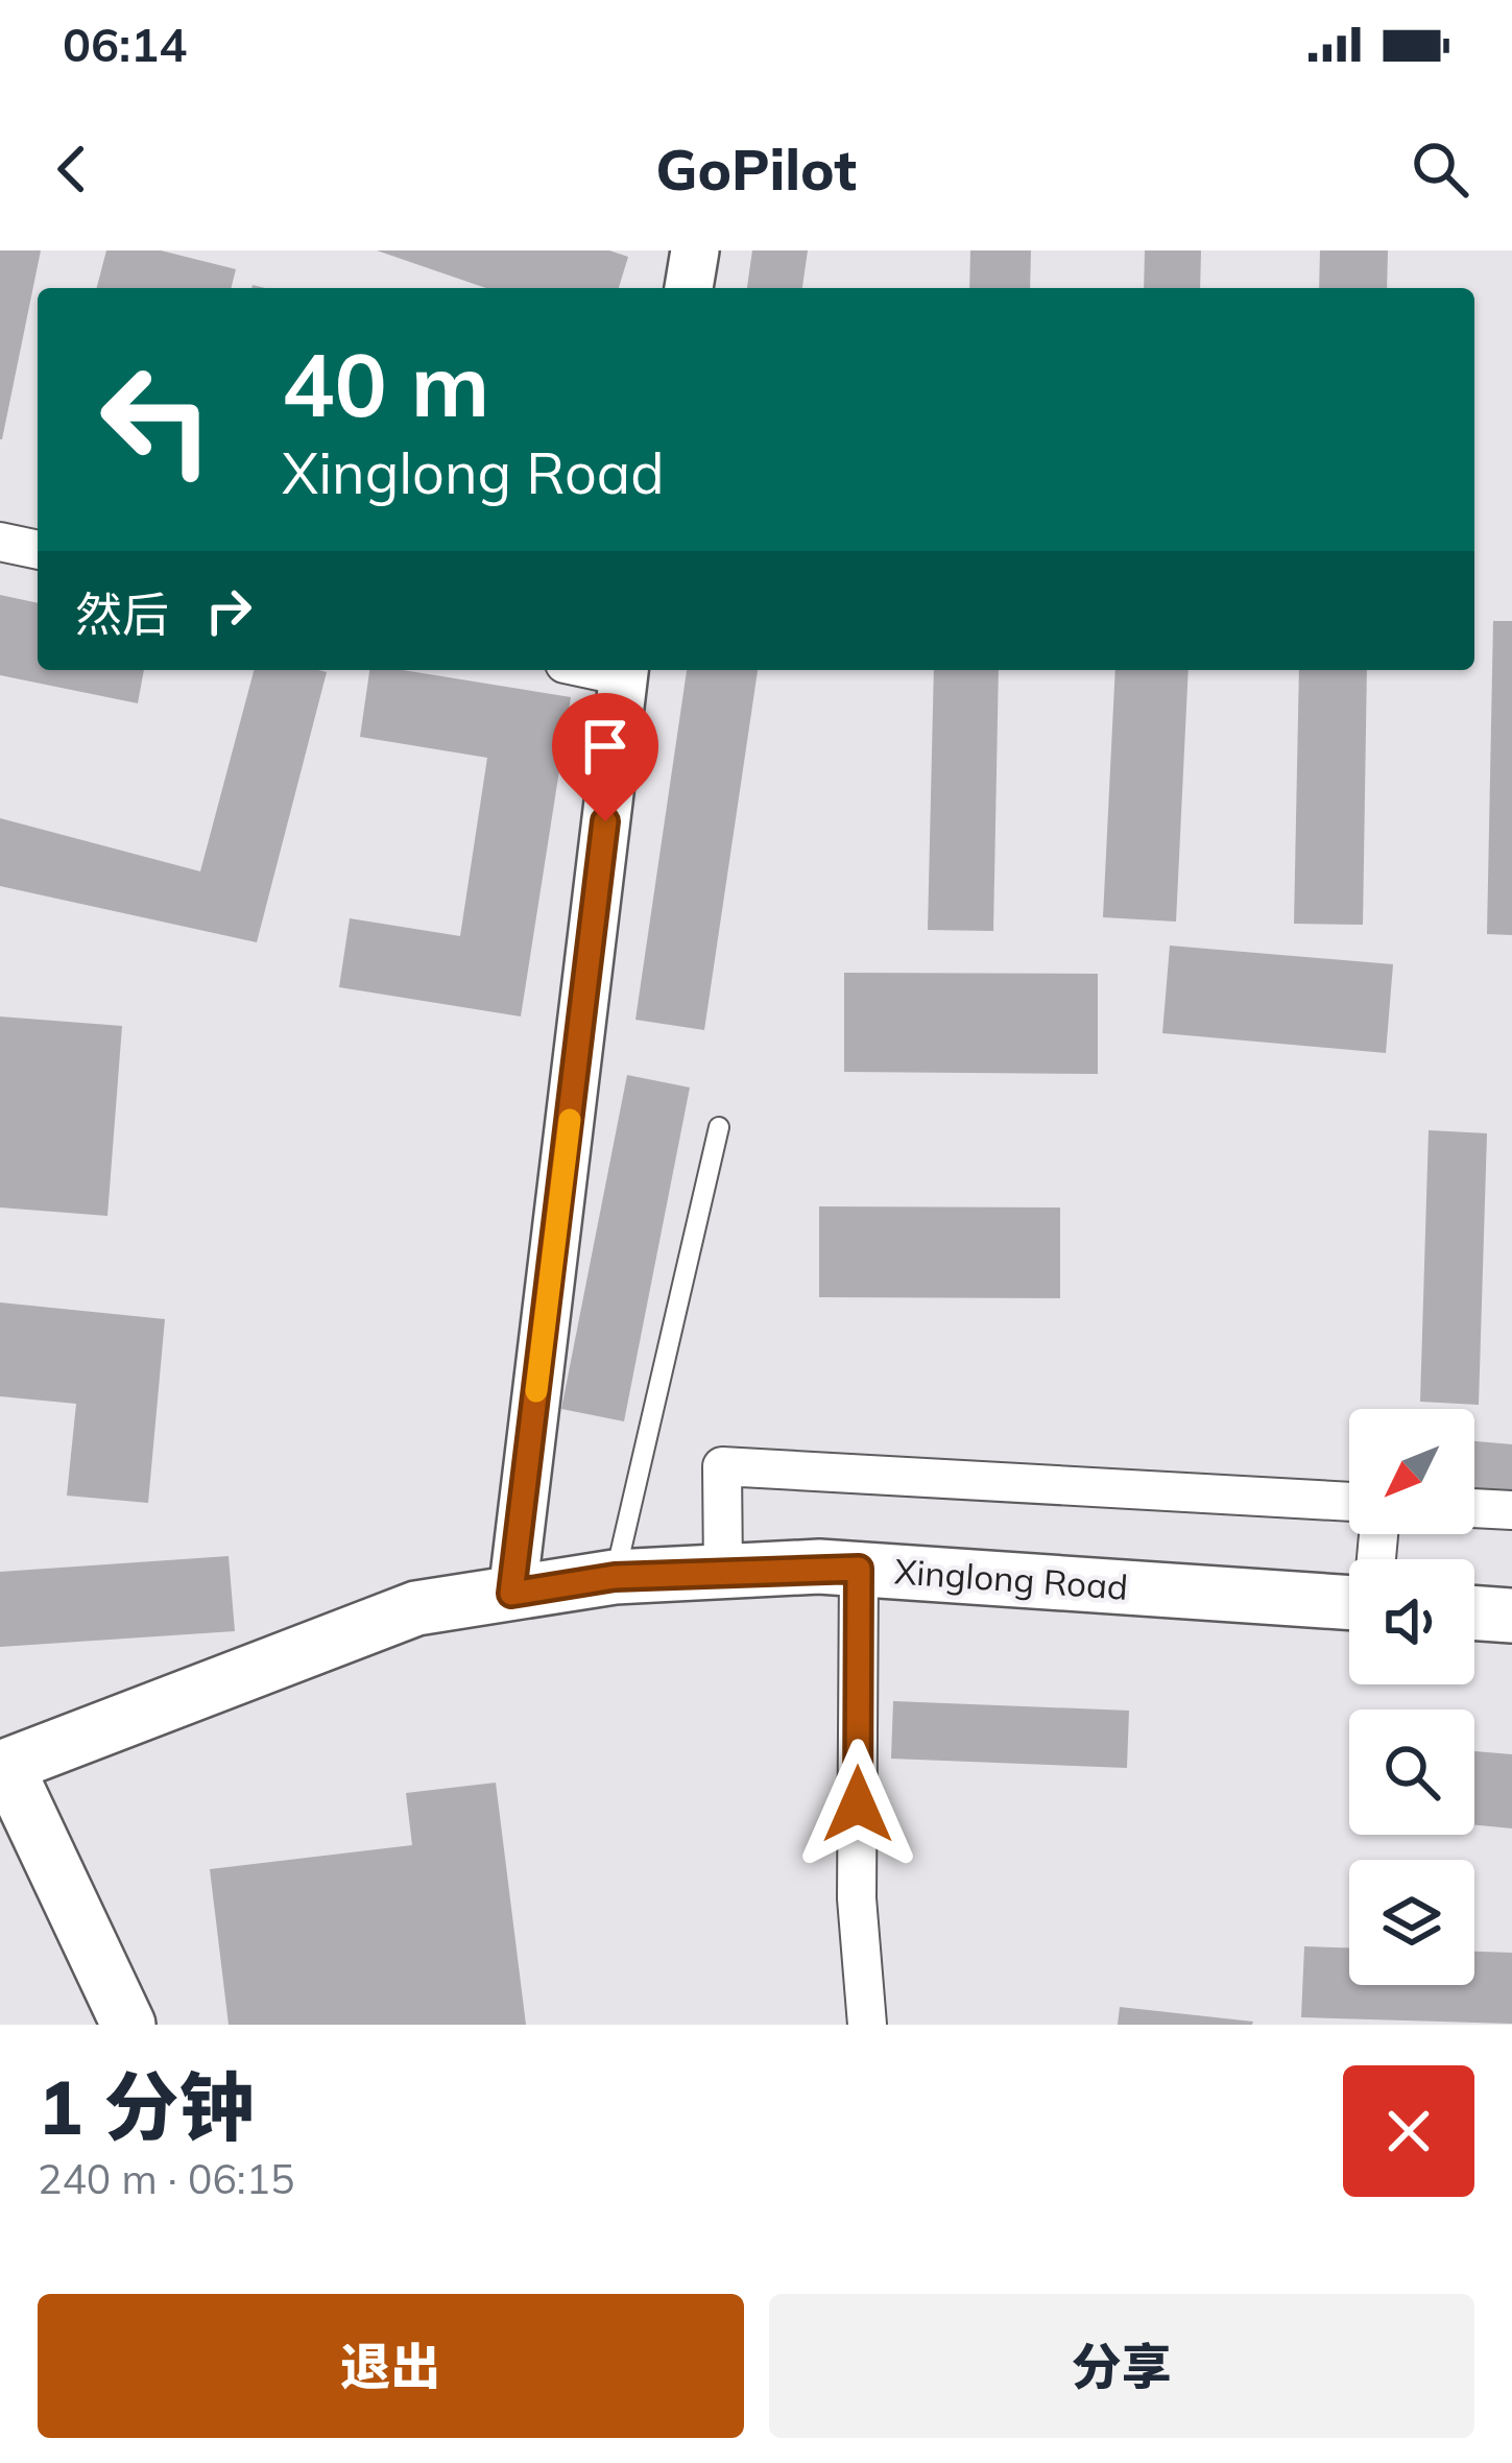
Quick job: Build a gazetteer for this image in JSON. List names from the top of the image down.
{
  "streets": {
    "main road": ["Xinglong Road"]
  },
  "north": "bottom left",
  "page": {
    "status": "06:14",
    "header": "GoPilot",
    "turn": ["40 m", "Xinglong Road"],
    "then": "然后",
    "heading": ["1 分钟", "240 m · 06:15"],
    "buttons": ["退出", "分享"]
  }
}
